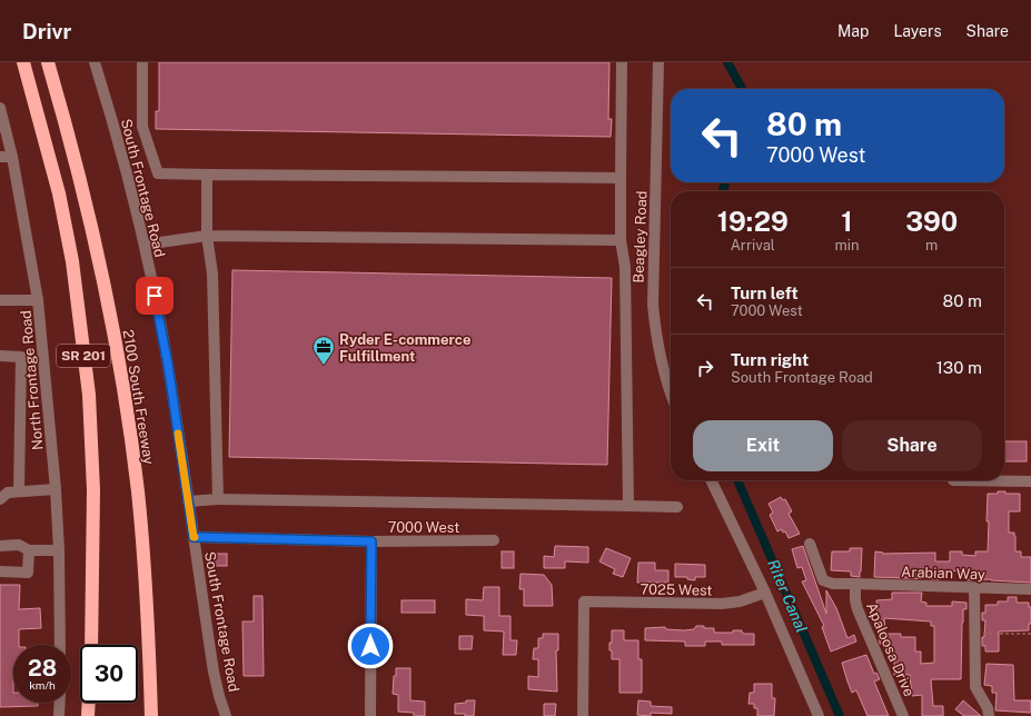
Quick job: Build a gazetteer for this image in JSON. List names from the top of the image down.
{
  "streets": {
    "highway": ["SR 201", "2100 South Freeway"],
    "street": [
      "South Frontage Road",
      "Beagley Road",
      "North Frontage Road",
      "7000 West",
      "Arabian Way",
      "7025 West",
      "Apaloosa Drive"
    ]
  },
  "crossings": [
    ["South Frontage Road", "7000 West"],
    ["Arabian Way", "Apaloosa Drive"]
  ],
  "water": ["Riter Canal"],
  "places": {
    "office": ["Ryder E-commerce Fulfillment"]
  },
  "page": {
    "header": "Drivr",
    "nav": ["Map", "Layers", "Share"],
    "turn": ["80 m", "7000 West"],
    "eta": [
      "19:29",
      "Arrival",
      "1",
      "min",
      "390",
      "m"
    ],
    "list": [
      {
        "name": "Turn left",
        "note": "7000 West",
        "value": "80 m"
      },
      {
        "name": "Turn right",
        "note": "South Frontage Road",
        "value": "130 m"
      }
    ],
    "buttons": ["Exit", "Share"],
    "speed": "28 km/h",
    "limit": "30"
  }
}
